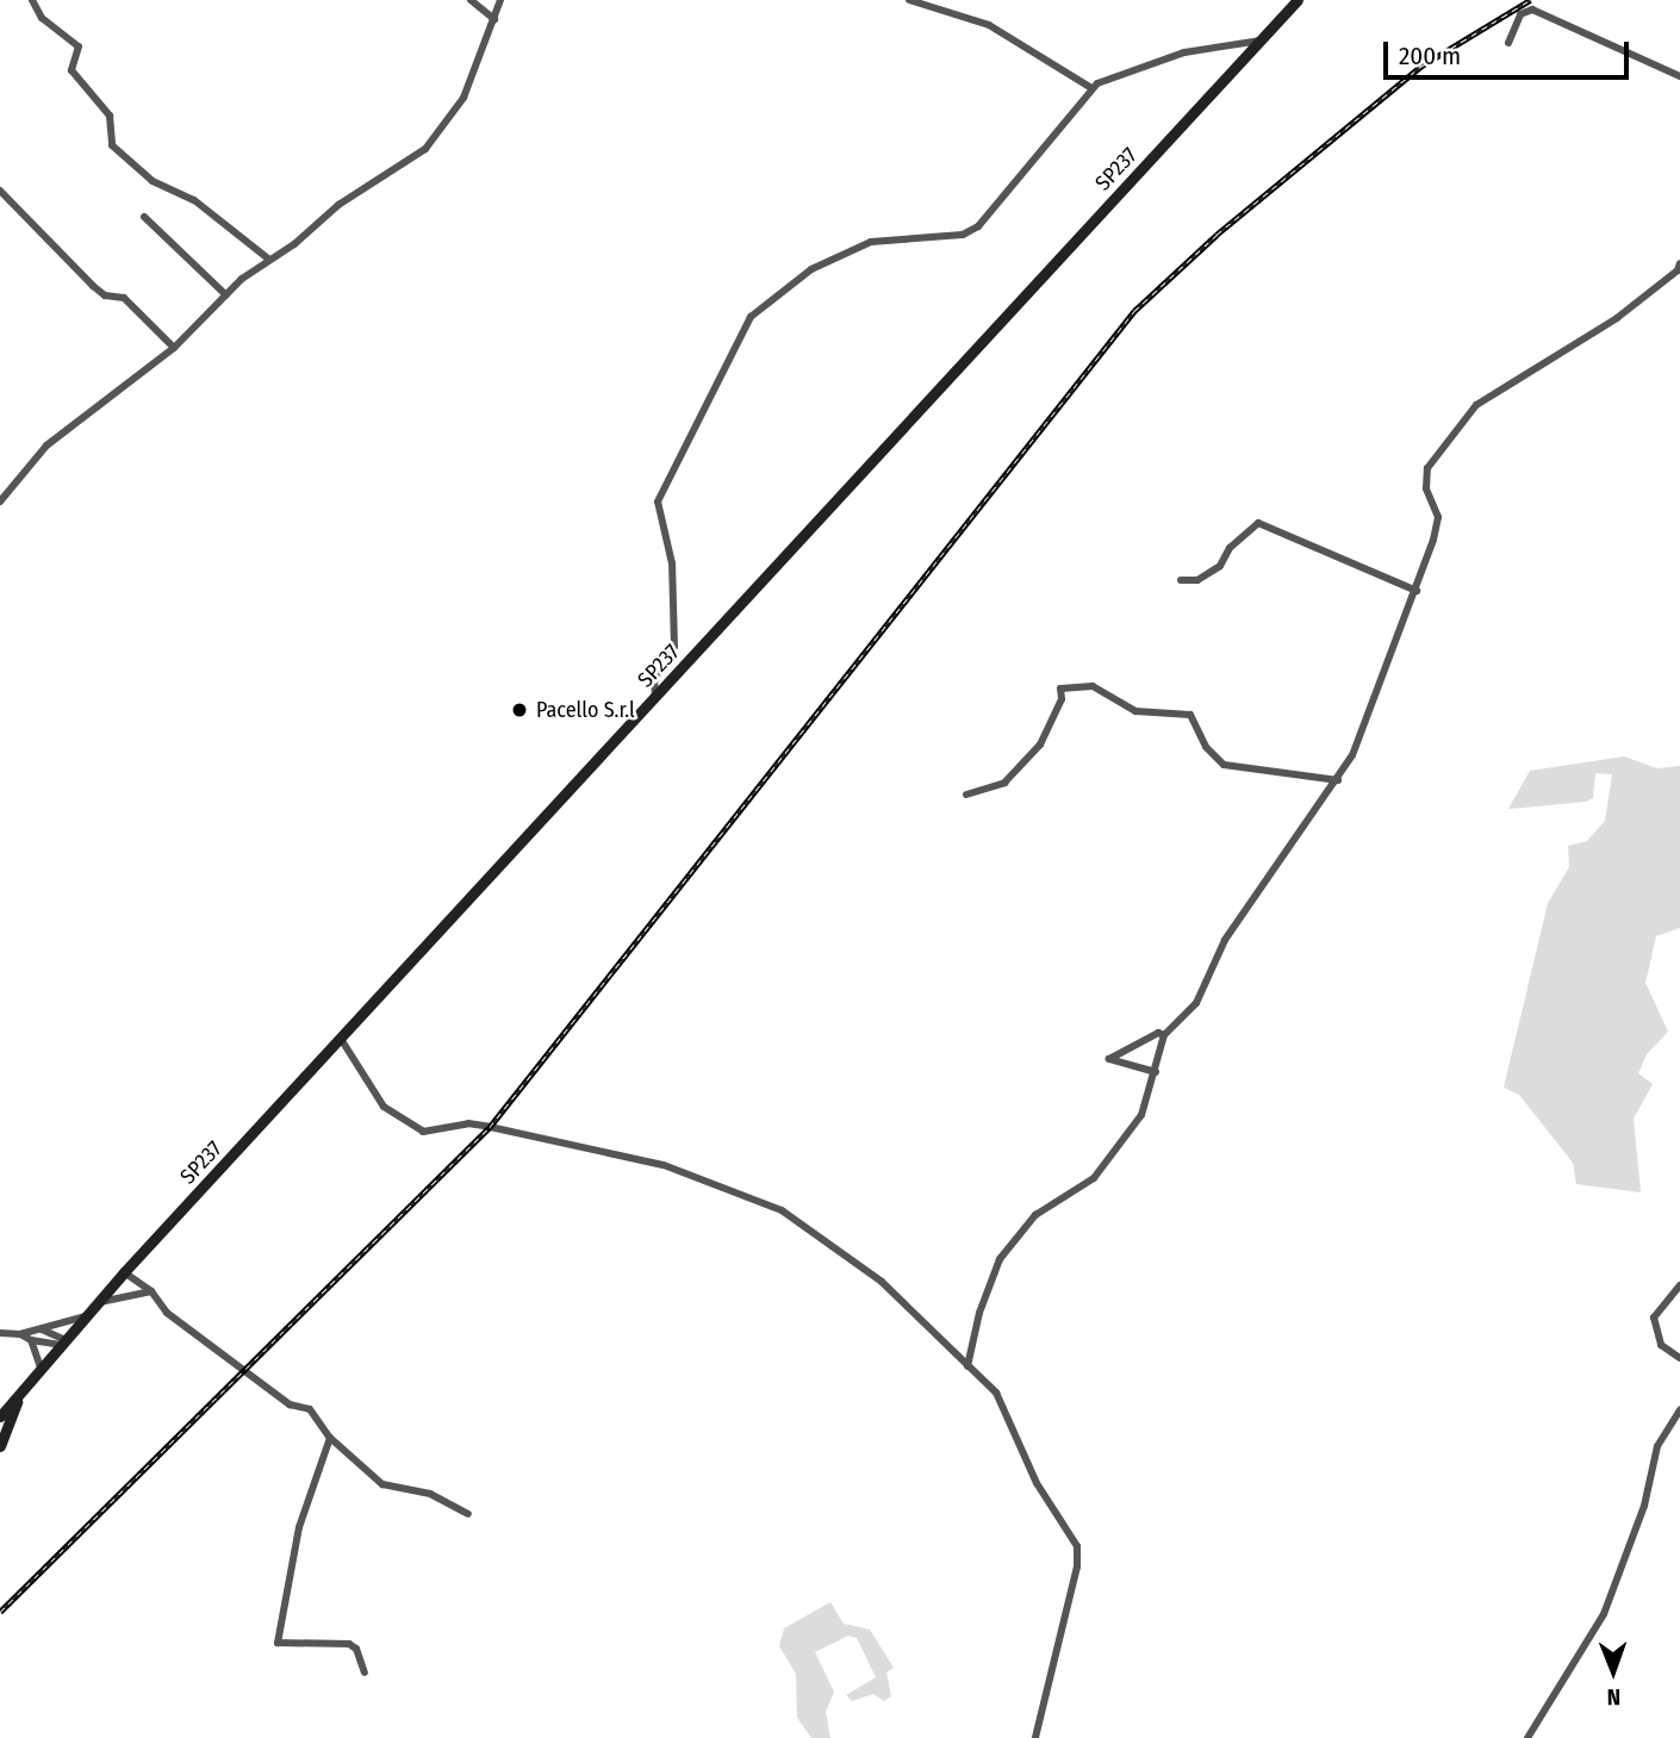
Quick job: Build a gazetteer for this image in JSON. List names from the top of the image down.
{
  "streets": {
    "main road": ["SP237"]
  },
  "places": ["Pacello S.r.l"],
  "scale_bar": "200 m",
  "north": "bottom"
}
